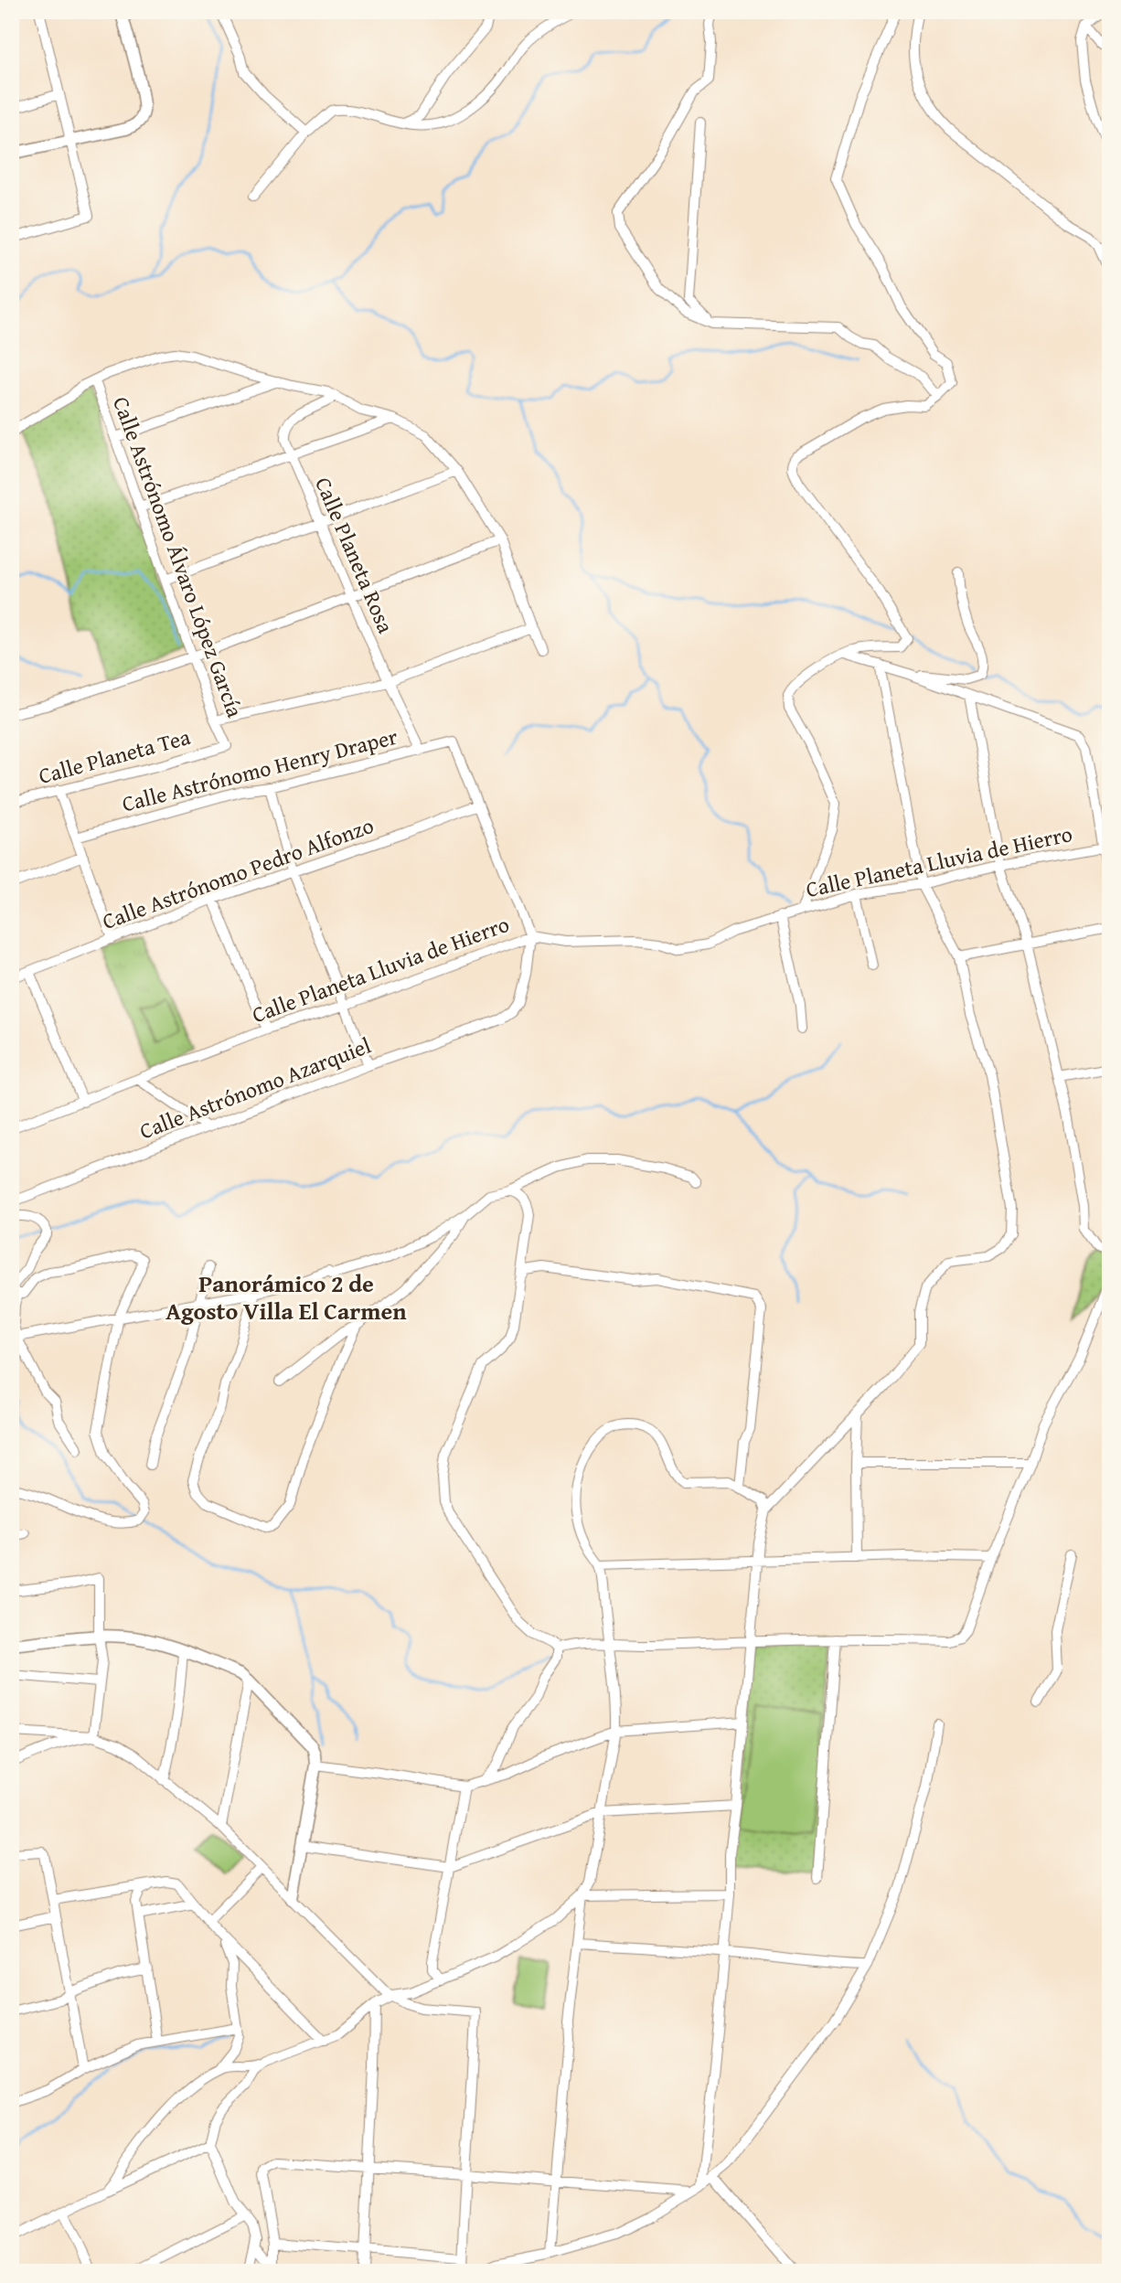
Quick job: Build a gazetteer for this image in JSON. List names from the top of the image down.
{
  "streets": {
    "street": [
      "Calle Planeta Rosa",
      "Calle Astrónomo Álvaro López García",
      "Calle Planeta Tea",
      "Calle Astrónomo Henry Draper",
      "Calle Planeta Lluvia de Hierro",
      "Calle Astrónomo Pedro Alfonzo",
      "Calle Astrónomo Azarquiel"
    ]
  },
  "crossings": [
    ["Calle Planeta Rosa", "Calle Planeta Tea"],
    ["Calle Planeta Rosa", "Calle Astrónomo Henry Draper"],
    ["Calle Astrónomo Álvaro López García", "Calle Planeta Tea"],
    ["Calle Astrónomo Henry Draper", "Calle Astrónomo Pedro Alfonzo"],
    ["Calle Planeta Lluvia de Hierro", "Calle Astrónomo Azarquiel"]
  ],
  "districts": ["Panorámico 2 de Agosto Villa El Carmen"]
}
